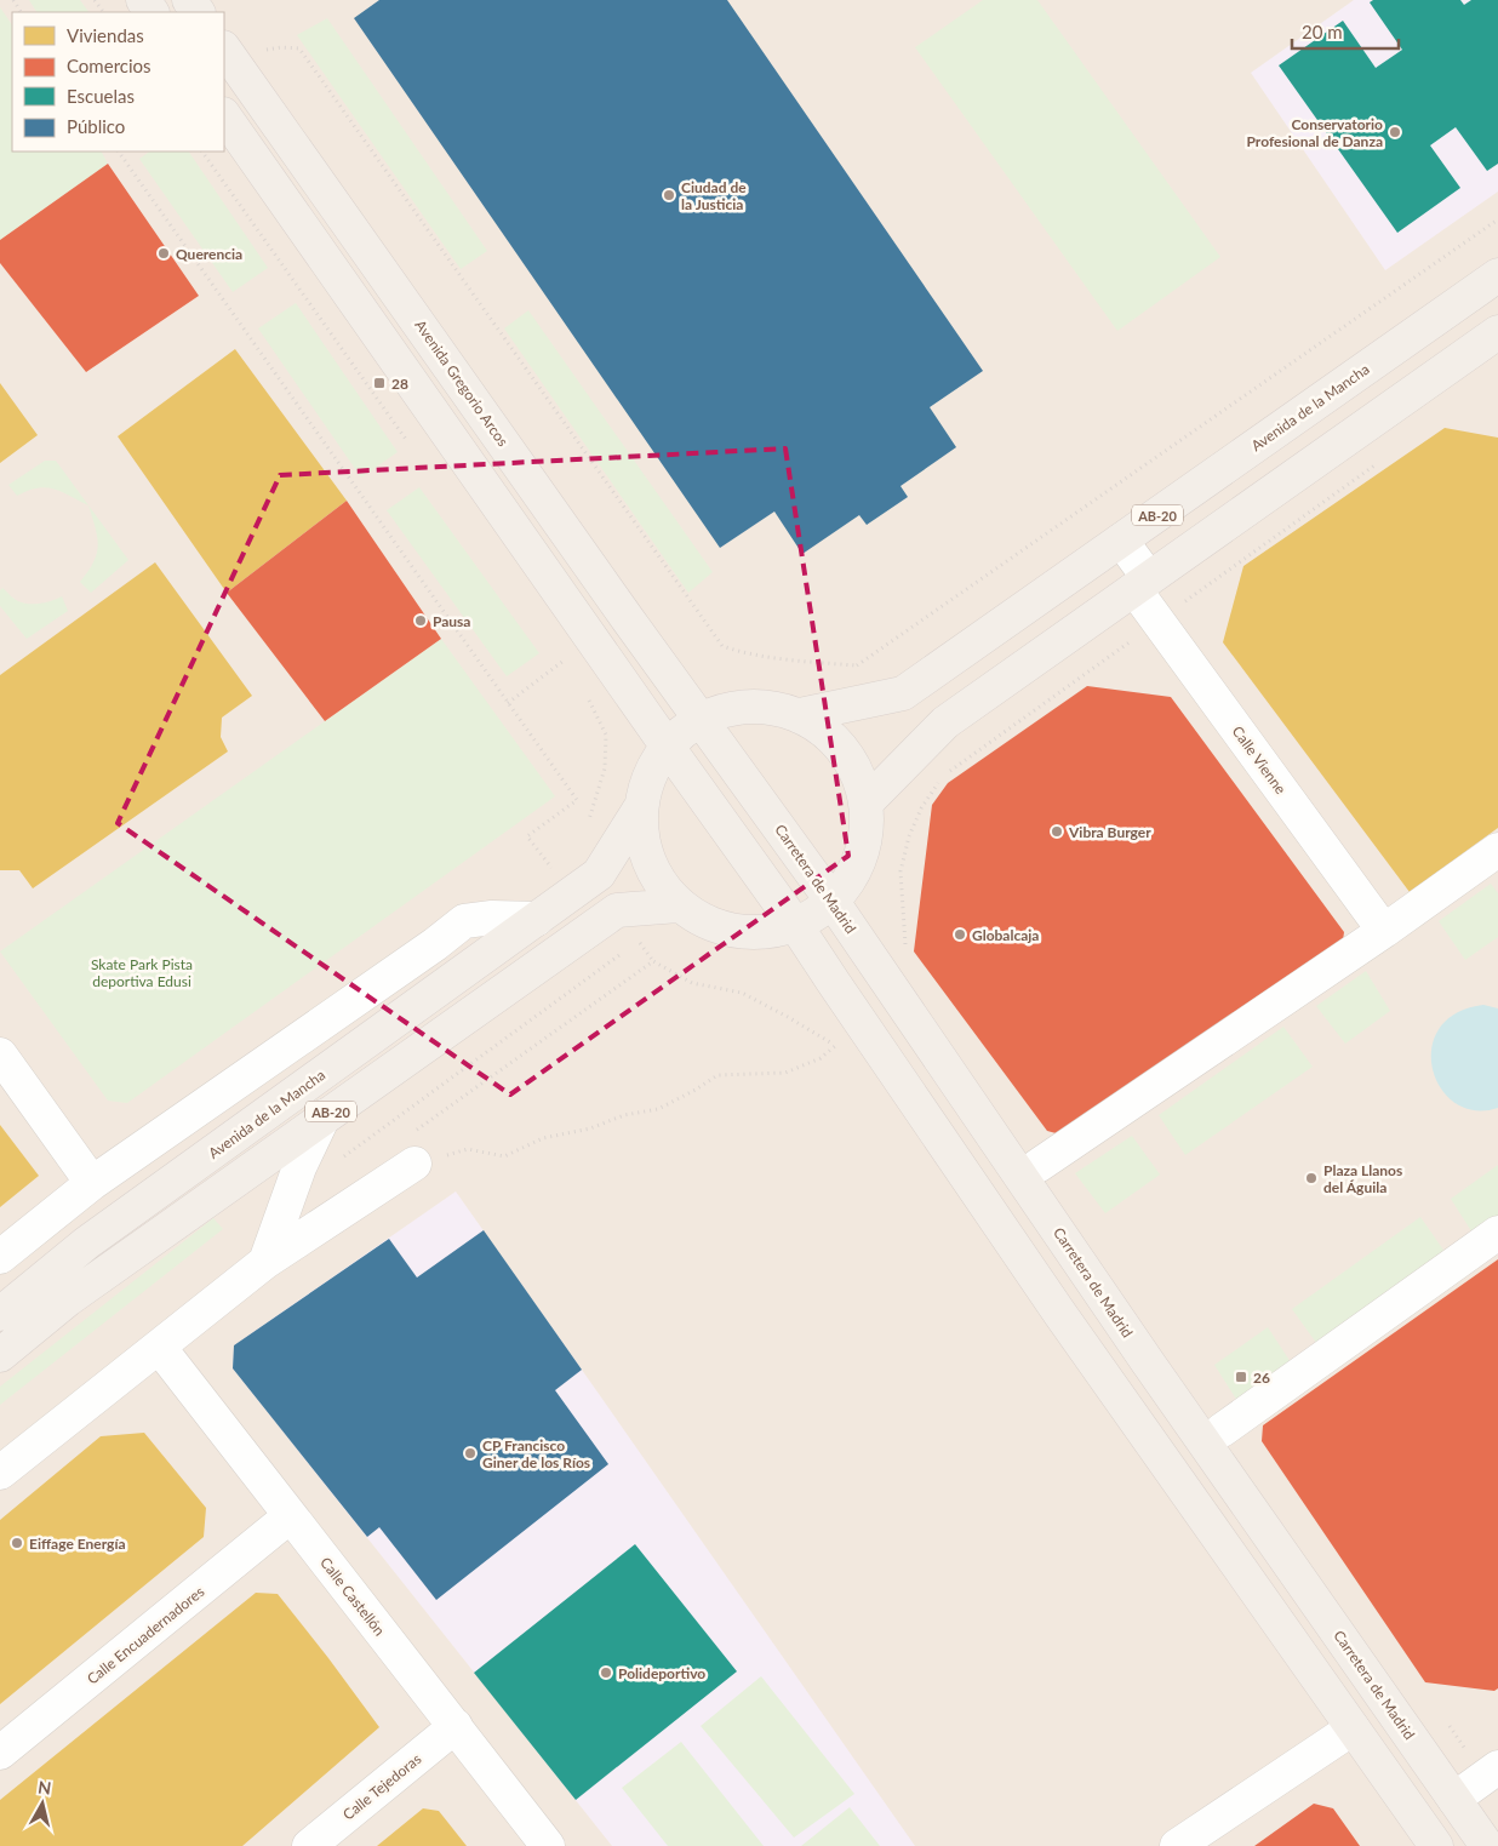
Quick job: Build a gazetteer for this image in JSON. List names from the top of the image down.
{
  "streets": {
    "main road": [
      "Avenida Gregorio Arcos",
      "Avenida de la Mancha",
      "AB-20",
      "Carretera de Madrid"
    ],
    "street": [
      "Calle Vienne",
      "Calle Castellón",
      "Calle Encuadernadores",
      "Calle Tejedoras"
    ]
  },
  "crossings": [
    ["Avenida Gregorio Arcos", "Avenida de la Mancha"],
    ["Avenida Gregorio Arcos", "Carretera de Madrid"],
    ["Avenida de la Mancha", "Carretera de Madrid"],
    ["Calle Castellón", "Calle Encuadernadores"],
    ["Calle Castellón", "Calle Tejedoras"]
  ],
  "parks": ["Skate Park Pista deportiva Edusi"],
  "places": {
    "other": [
      "Conservatorio Profesional de Danza",
      "Ciudad de la Justicia",
      "Querencia",
      "Pausa",
      "Vibra Burger",
      "Globalcaja",
      "Plaza Llanos del Águila",
      "CP Francisco Giner de los Ríos",
      "Eiffage Energía",
      "Polideportivo"
    ],
    "transit": ["28", "26"]
  },
  "legend": [
    "Viviendas",
    "Comercios",
    "Escuelas",
    "Público"
  ],
  "scale_bar": "20 m",
  "north": "top"
}
